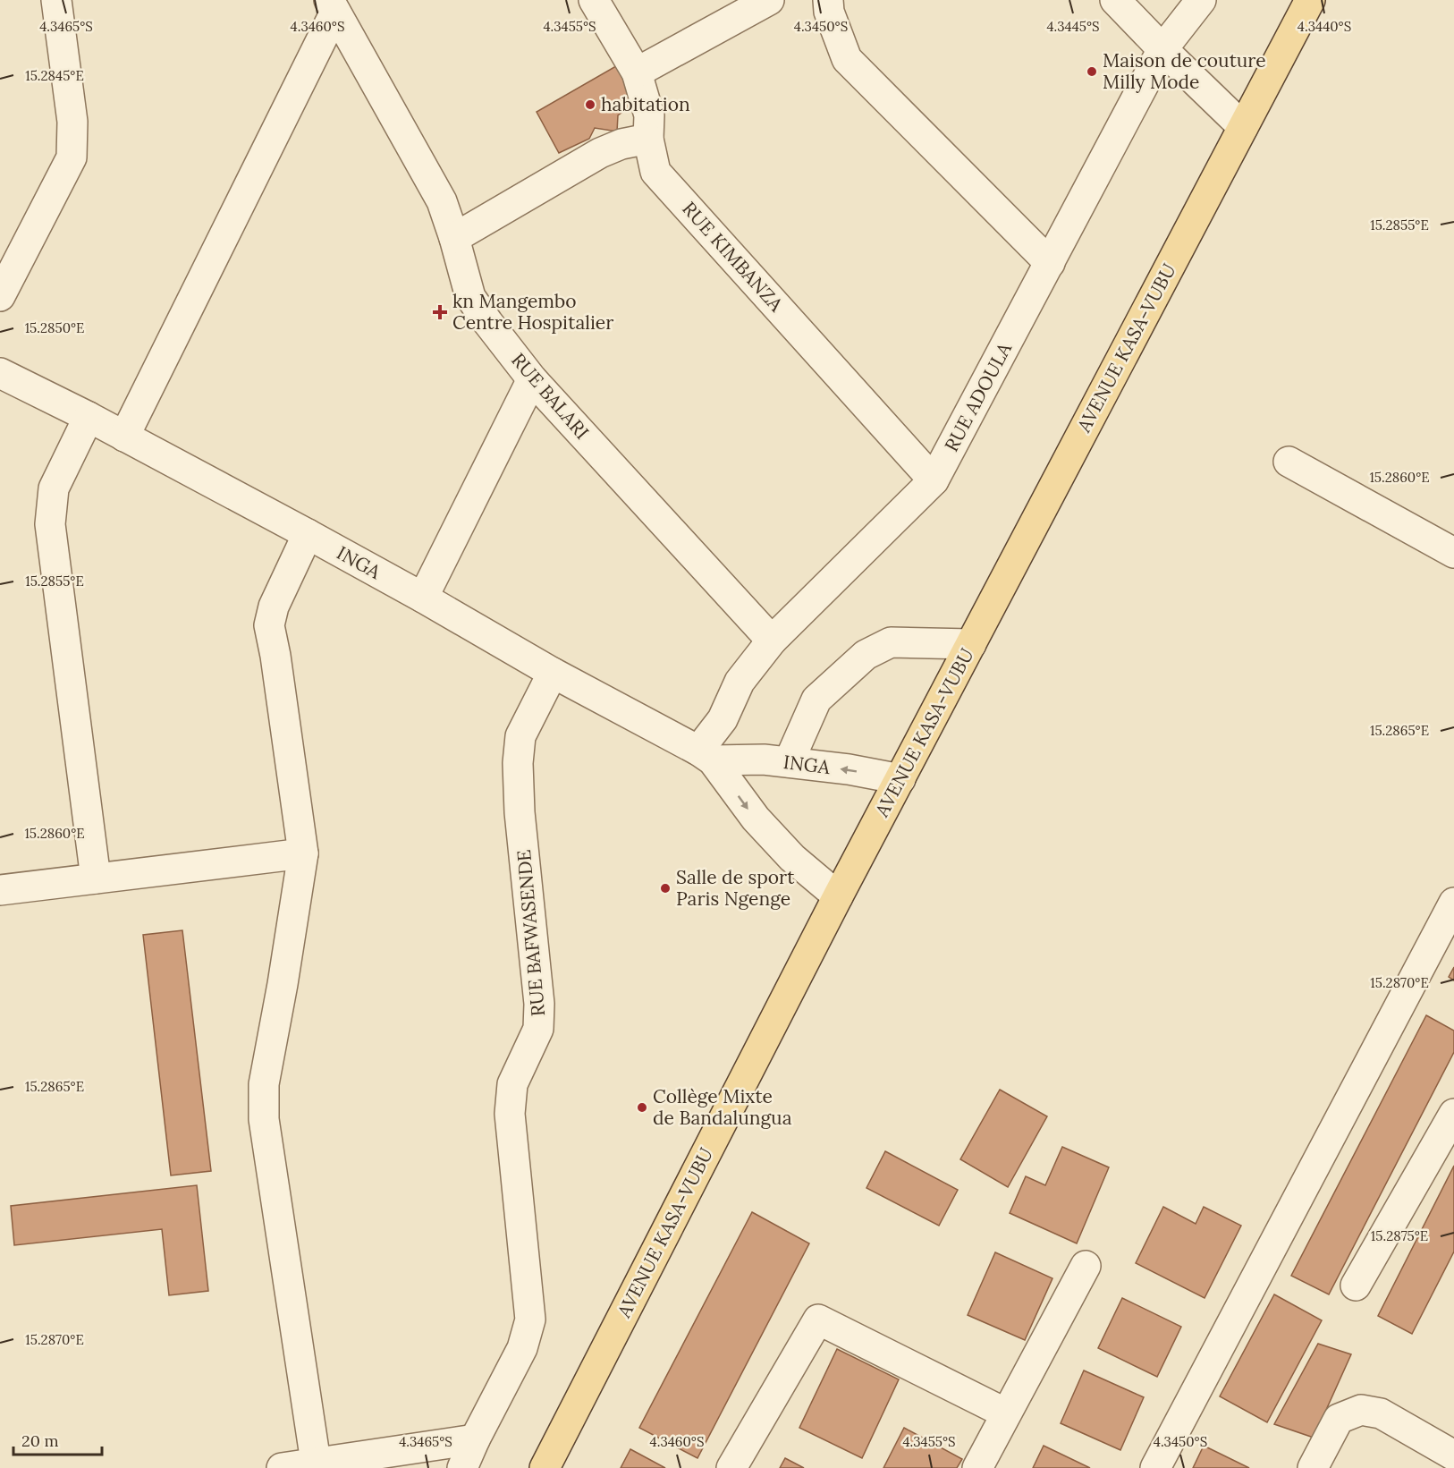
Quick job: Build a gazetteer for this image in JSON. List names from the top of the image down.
{
  "streets": {
    "main road": ["AVENUE KASA-VUBU"],
    "street": [
      "RUE KIMBANZA",
      "RUE BALARI",
      "RUE ADOULA",
      "INGA",
      "RUE BAFWASENDE"
    ]
  },
  "crossings": [
    ["RUE KIMBANZA", "RUE ADOULA"],
    ["AVENUE KASA-VUBU", "INGA"],
    ["RUE BALARI", "RUE ADOULA"],
    ["RUE ADOULA", "INGA"],
    ["INGA", "RUE BAFWASENDE"]
  ],
  "places": {
    "other": [
      "Maison de couture Milly Mode",
      "habitation",
      "Salle de sport Paris Ngenge",
      "Collège Mixte de Bandalungua"
    ],
    "health": ["kn Mangembo Centre Hospitalier"]
  },
  "scale_bar": "20 m",
  "coordinates": [
    "4.3465°S",
    "4.3460°S",
    "4.3455°S",
    "4.3450°S",
    "4.3445°S",
    "4.3440°S",
    "15.2845°E",
    "15.2855°E",
    "15.2850°E",
    "15.2860°E",
    "15.2865°E",
    "15.2870°E",
    "15.2875°E"
  ]
}
